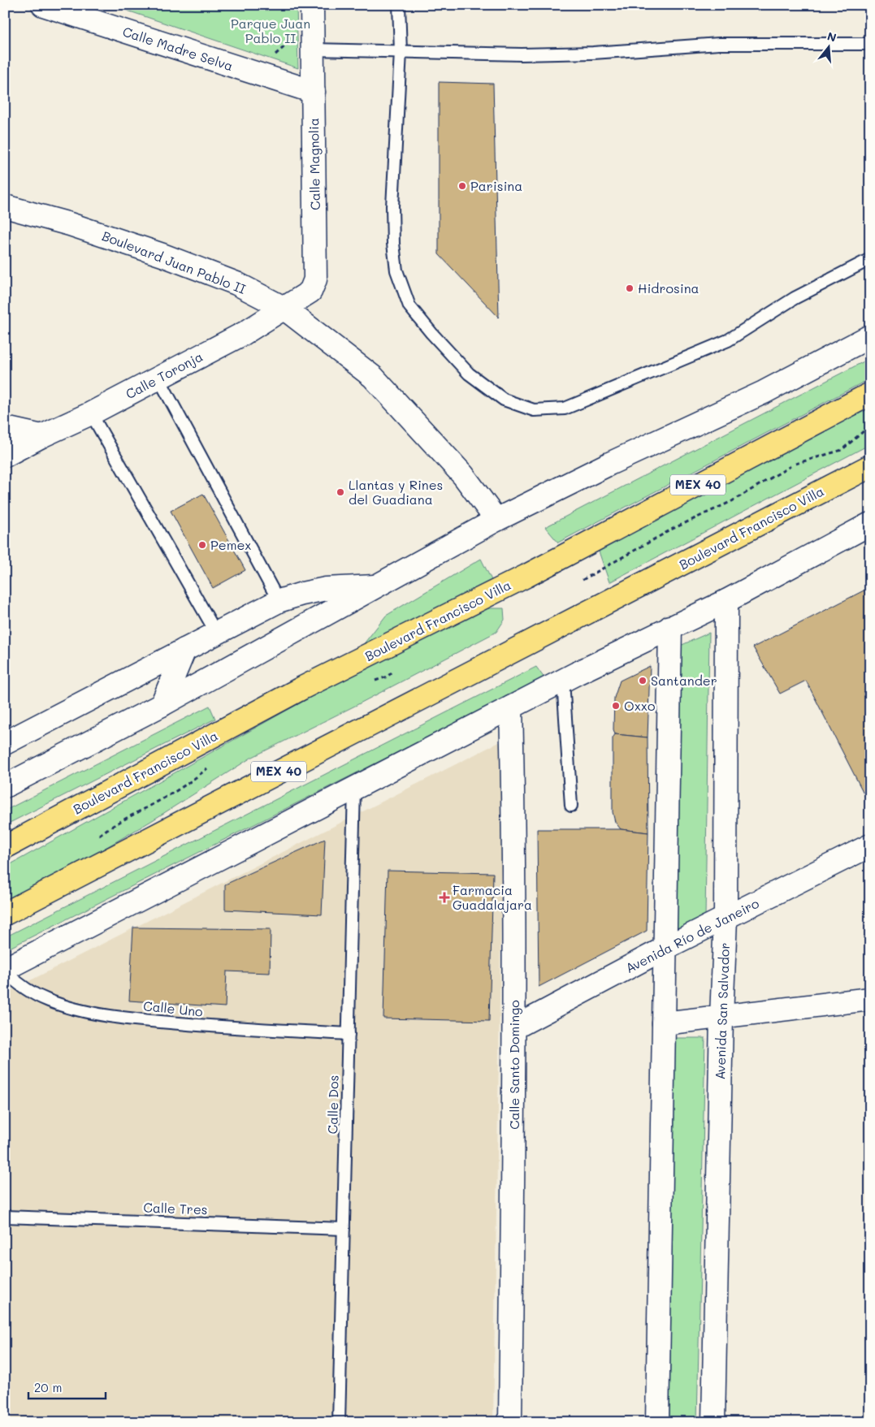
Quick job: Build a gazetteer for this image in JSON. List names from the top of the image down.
{
  "streets": {
    "main road": ["MEX 40", "Boulevard Francisco Villa"],
    "street": [
      "Calle Madre Selva",
      "Calle Magnolia",
      "Boulevard Juan Pablo II",
      "Calle Toronja",
      "Avenida Río de Janeiro",
      "Avenida San Salvador",
      "Calle Santo Domingo"
    ],
    "lane": ["Calle Uno", "Calle Dos", "Calle Tres"]
  },
  "crossings": [
    ["Calle Madre Selva", "Calle Magnolia"],
    ["Calle Magnolia", "Boulevard Juan Pablo II"],
    ["Calle Magnolia", "Calle Toronja"],
    ["Boulevard Juan Pablo II", "Calle Toronja"],
    ["Avenida Río de Janeiro", "Avenida San Salvador"],
    ["Avenida Río de Janeiro", "Calle Santo Domingo"],
    ["Calle Uno", "Calle Dos"],
    ["Calle Dos", "Calle Tres"]
  ],
  "parks": ["Parque Juan Pablo II"],
  "places": {
    "other": [
      "Parisina",
      "Hidrosina",
      "Llantas y Rines del Guadiana",
      "Pemex",
      "Santander",
      "Oxxo"
    ],
    "health": ["Farmacia Guadalajara"]
  },
  "scale_bar": "20 m",
  "north": "top"
}
